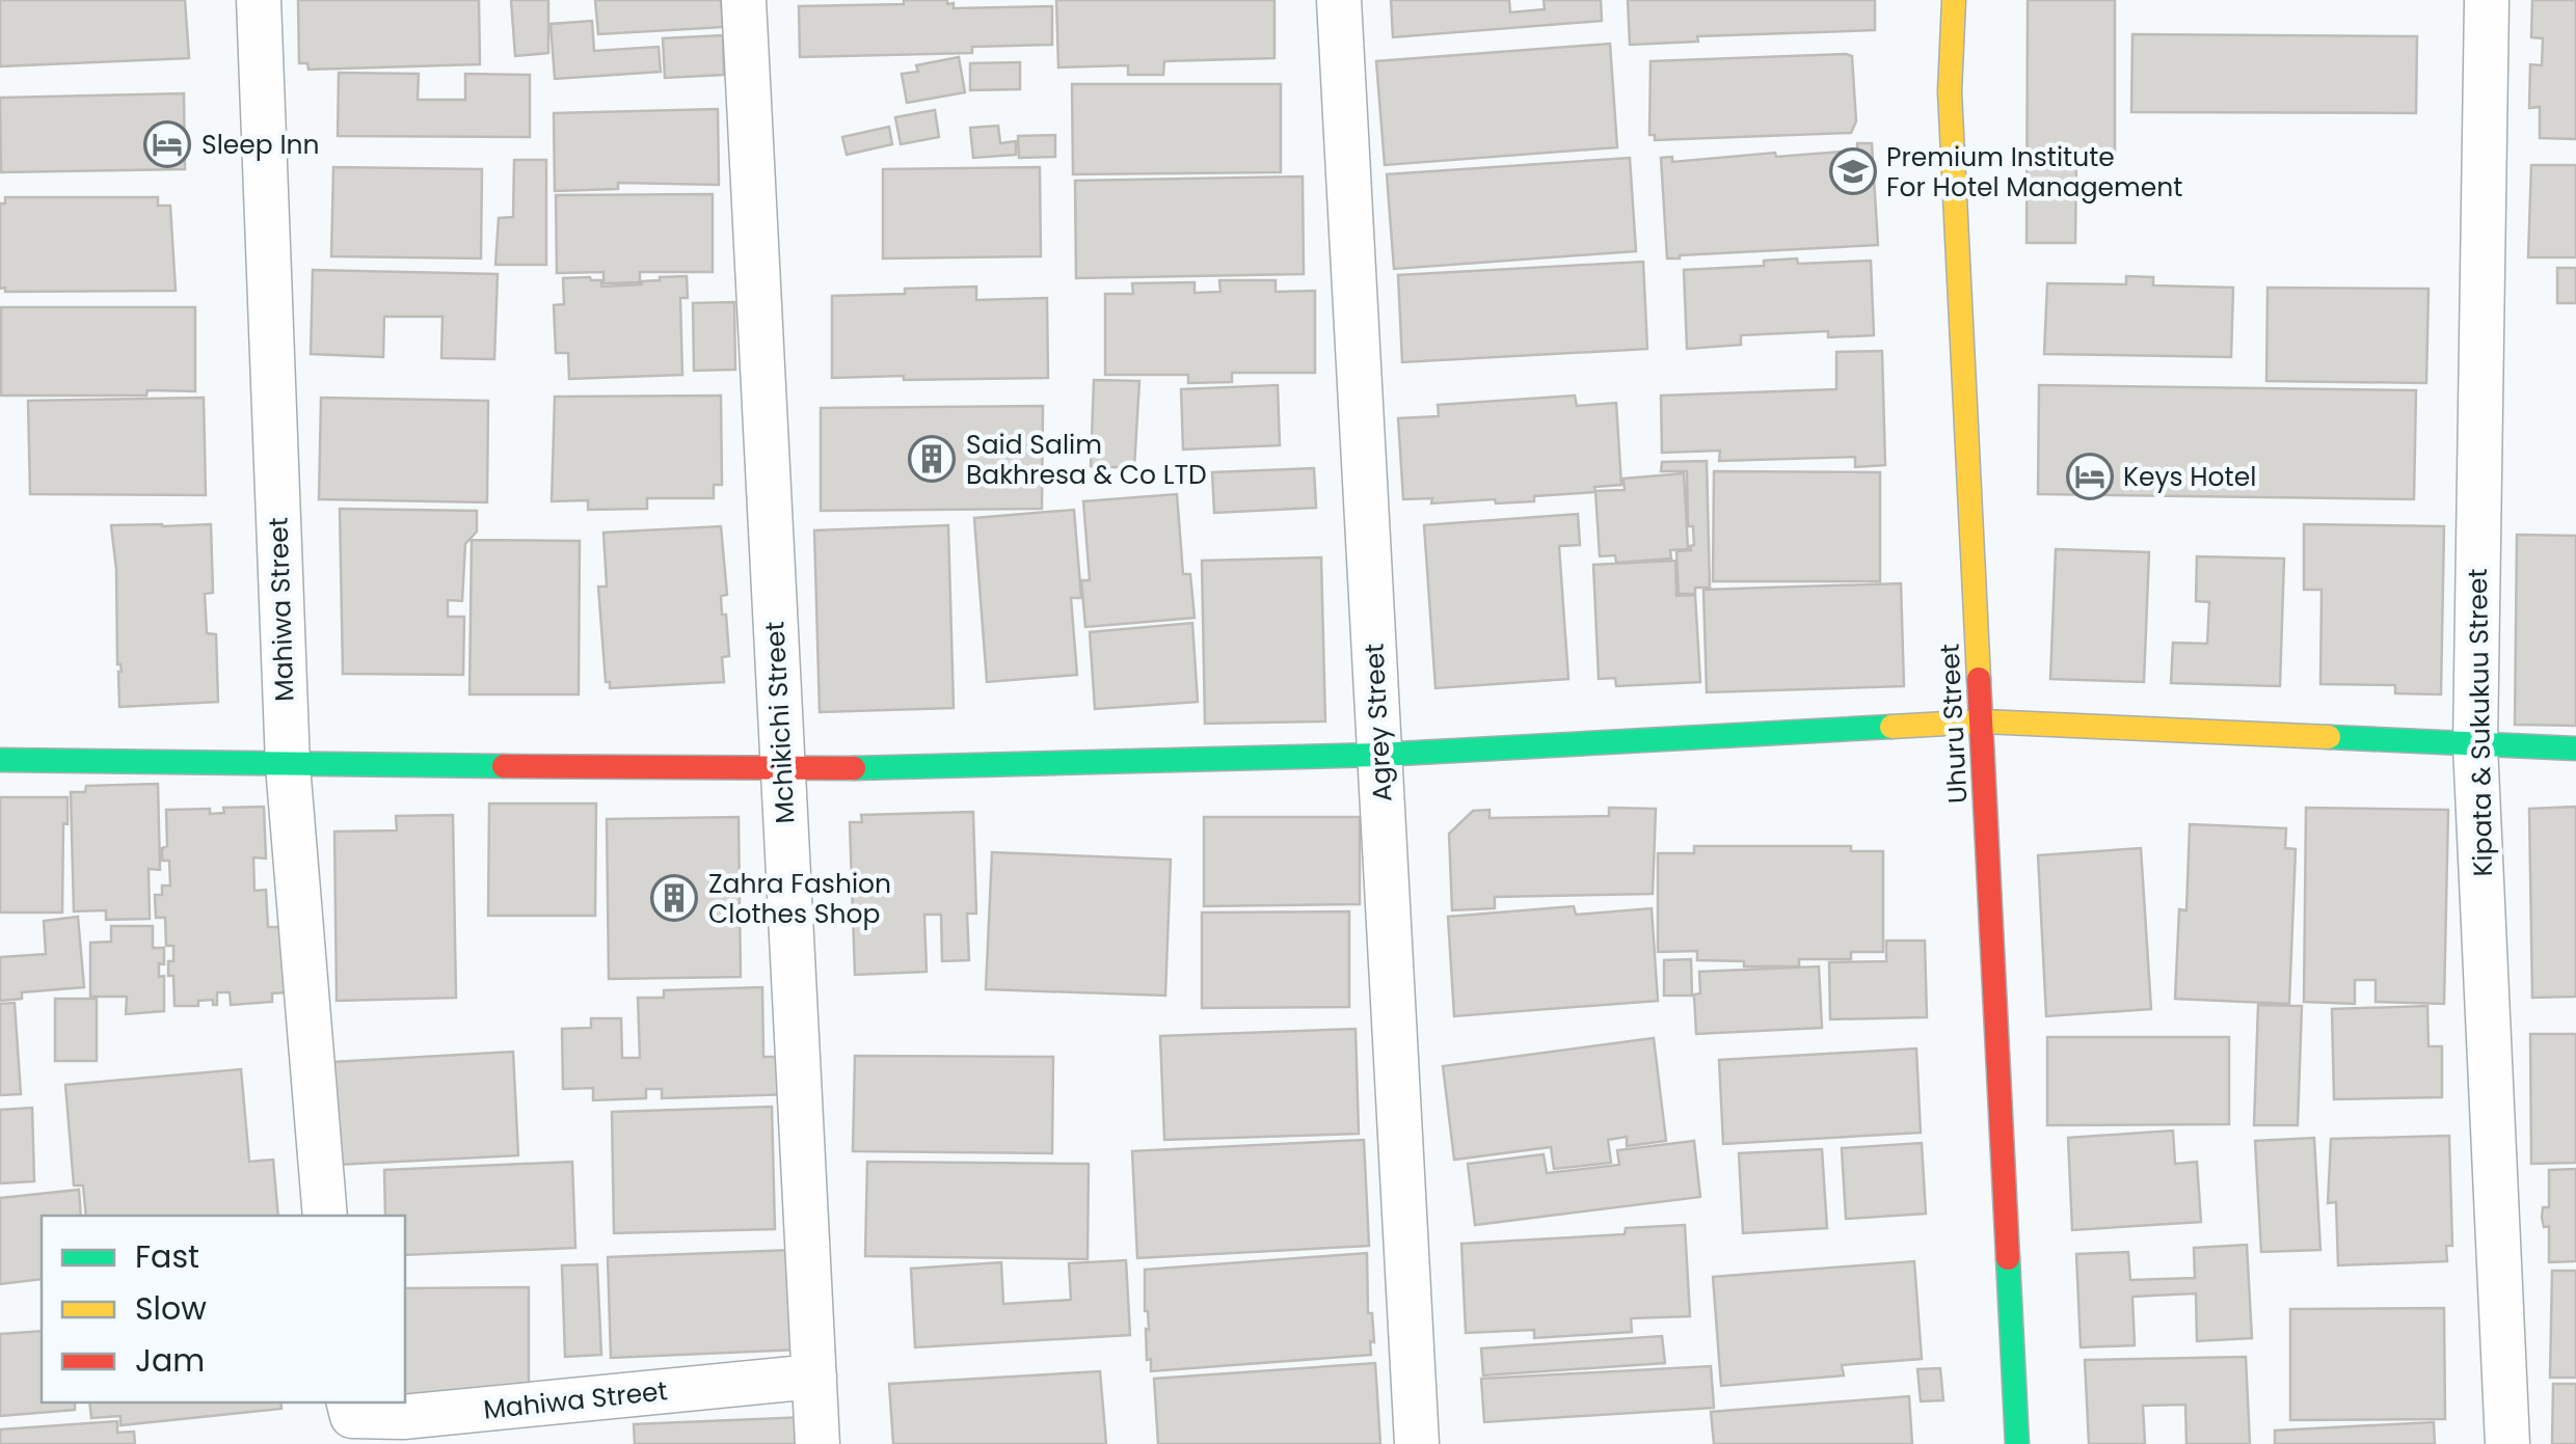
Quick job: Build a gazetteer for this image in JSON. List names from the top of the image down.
{
  "streets": {
    "street": [
      "Mahiwa Street",
      "Mchikichi Street",
      "Agrey Street",
      "Kipata & Sukukuu Street",
      "Uhuru Street"
    ]
  },
  "crossings": [
    ["Mahiwa Street", "Mchikichi Street"]
  ],
  "places": {
    "hotel": ["Sleep Inn", "Keys Hotel"],
    "school or university": ["Premium Institute For Hotel Management"],
    "building": ["Said Salim Bakhresa & Co LTD", "Zahra Fashion Clothes Shop"]
  },
  "legend": ["Fast", "Slow", "Jam"]
}
